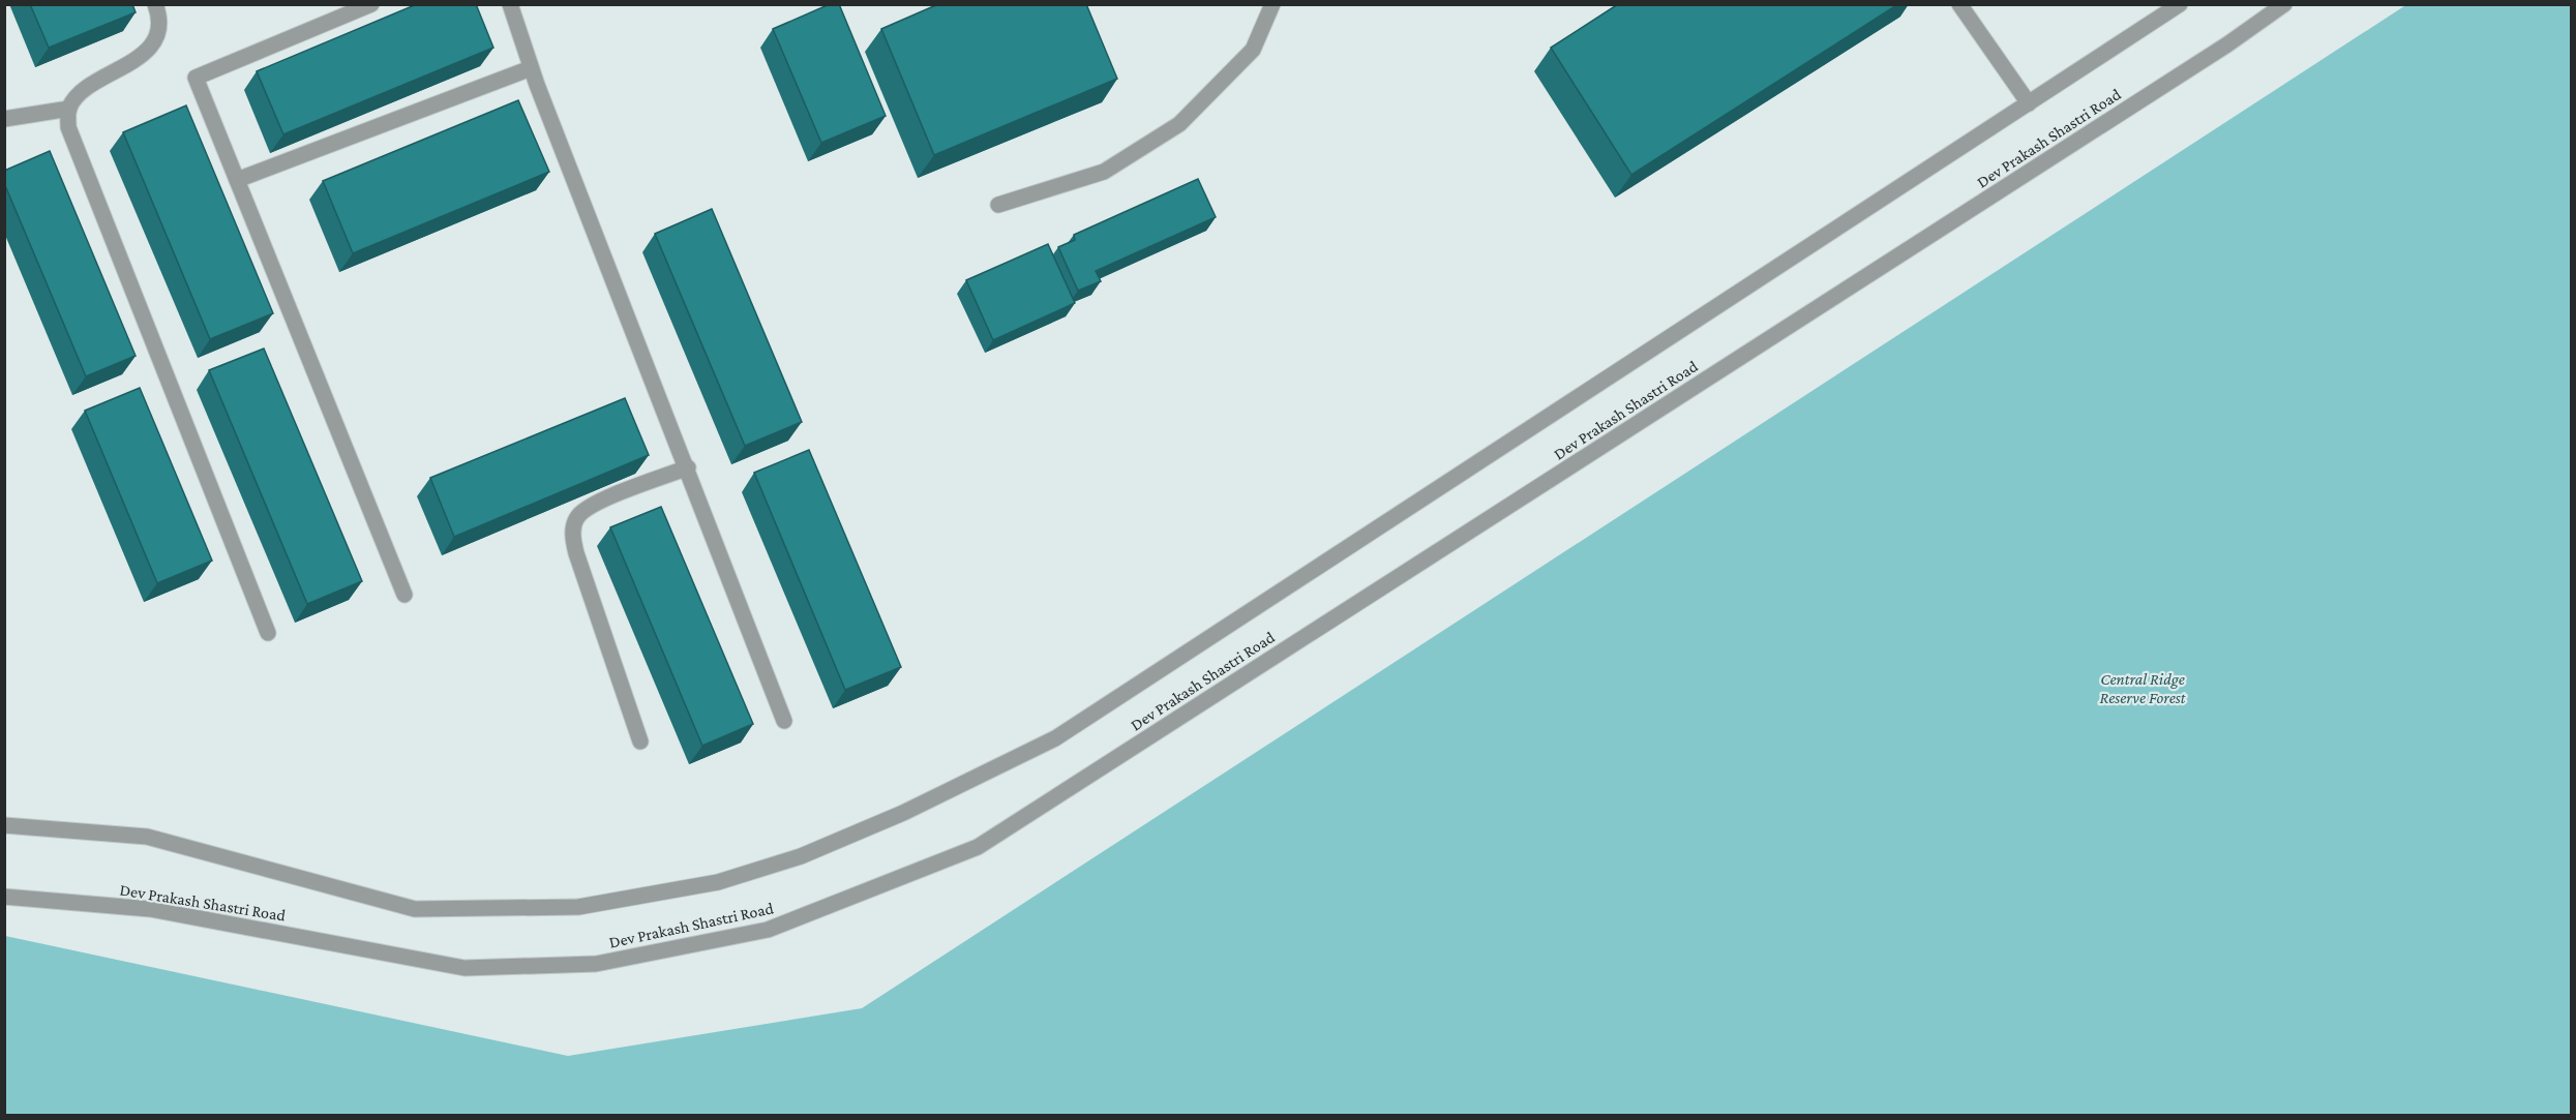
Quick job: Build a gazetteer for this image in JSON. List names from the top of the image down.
{
  "streets": {
    "street": ["Dev Prakash Shastri Road"]
  },
  "parks": ["Central Ridge Reserve Forest"]
}
